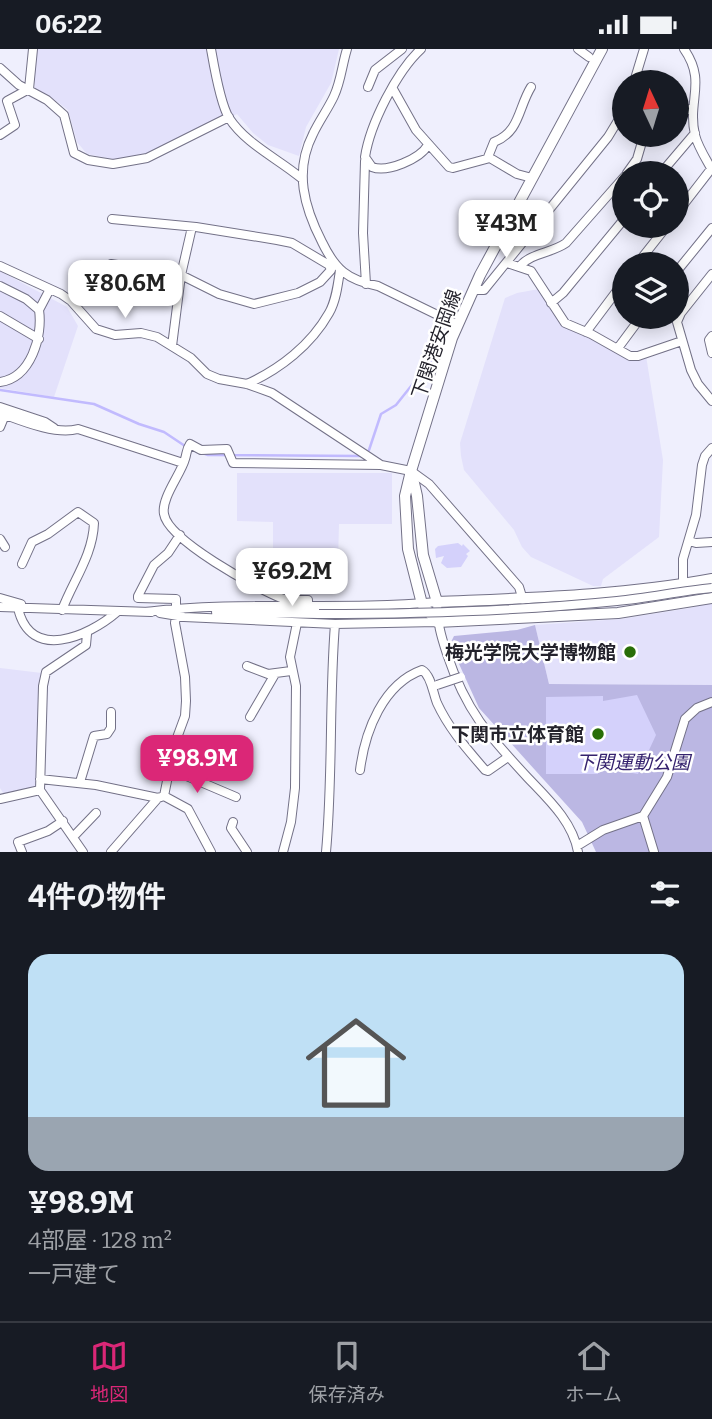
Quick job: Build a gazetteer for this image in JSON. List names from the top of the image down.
{
  "streets": {
    "main road": ["下関港安岡線"]
  },
  "parks": ["下関運動公園"],
  "places": ["梅光学院大学博物館", "下関市立体育館"],
  "north": "top",
  "page": {
    "status": "06:22",
    "price": [
      "¥43M",
      "¥80.6M",
      "¥69.2M",
      "¥98.9M"
    ],
    "heading": "4件の物件",
    "list": [
      {
        "name": "¥98.9M",
        "note": "4部屋 · 128 m² · 一戸建て"
      }
    ],
    "tabs": ["地図", "保存済み", "ホーム"]
  }
}
